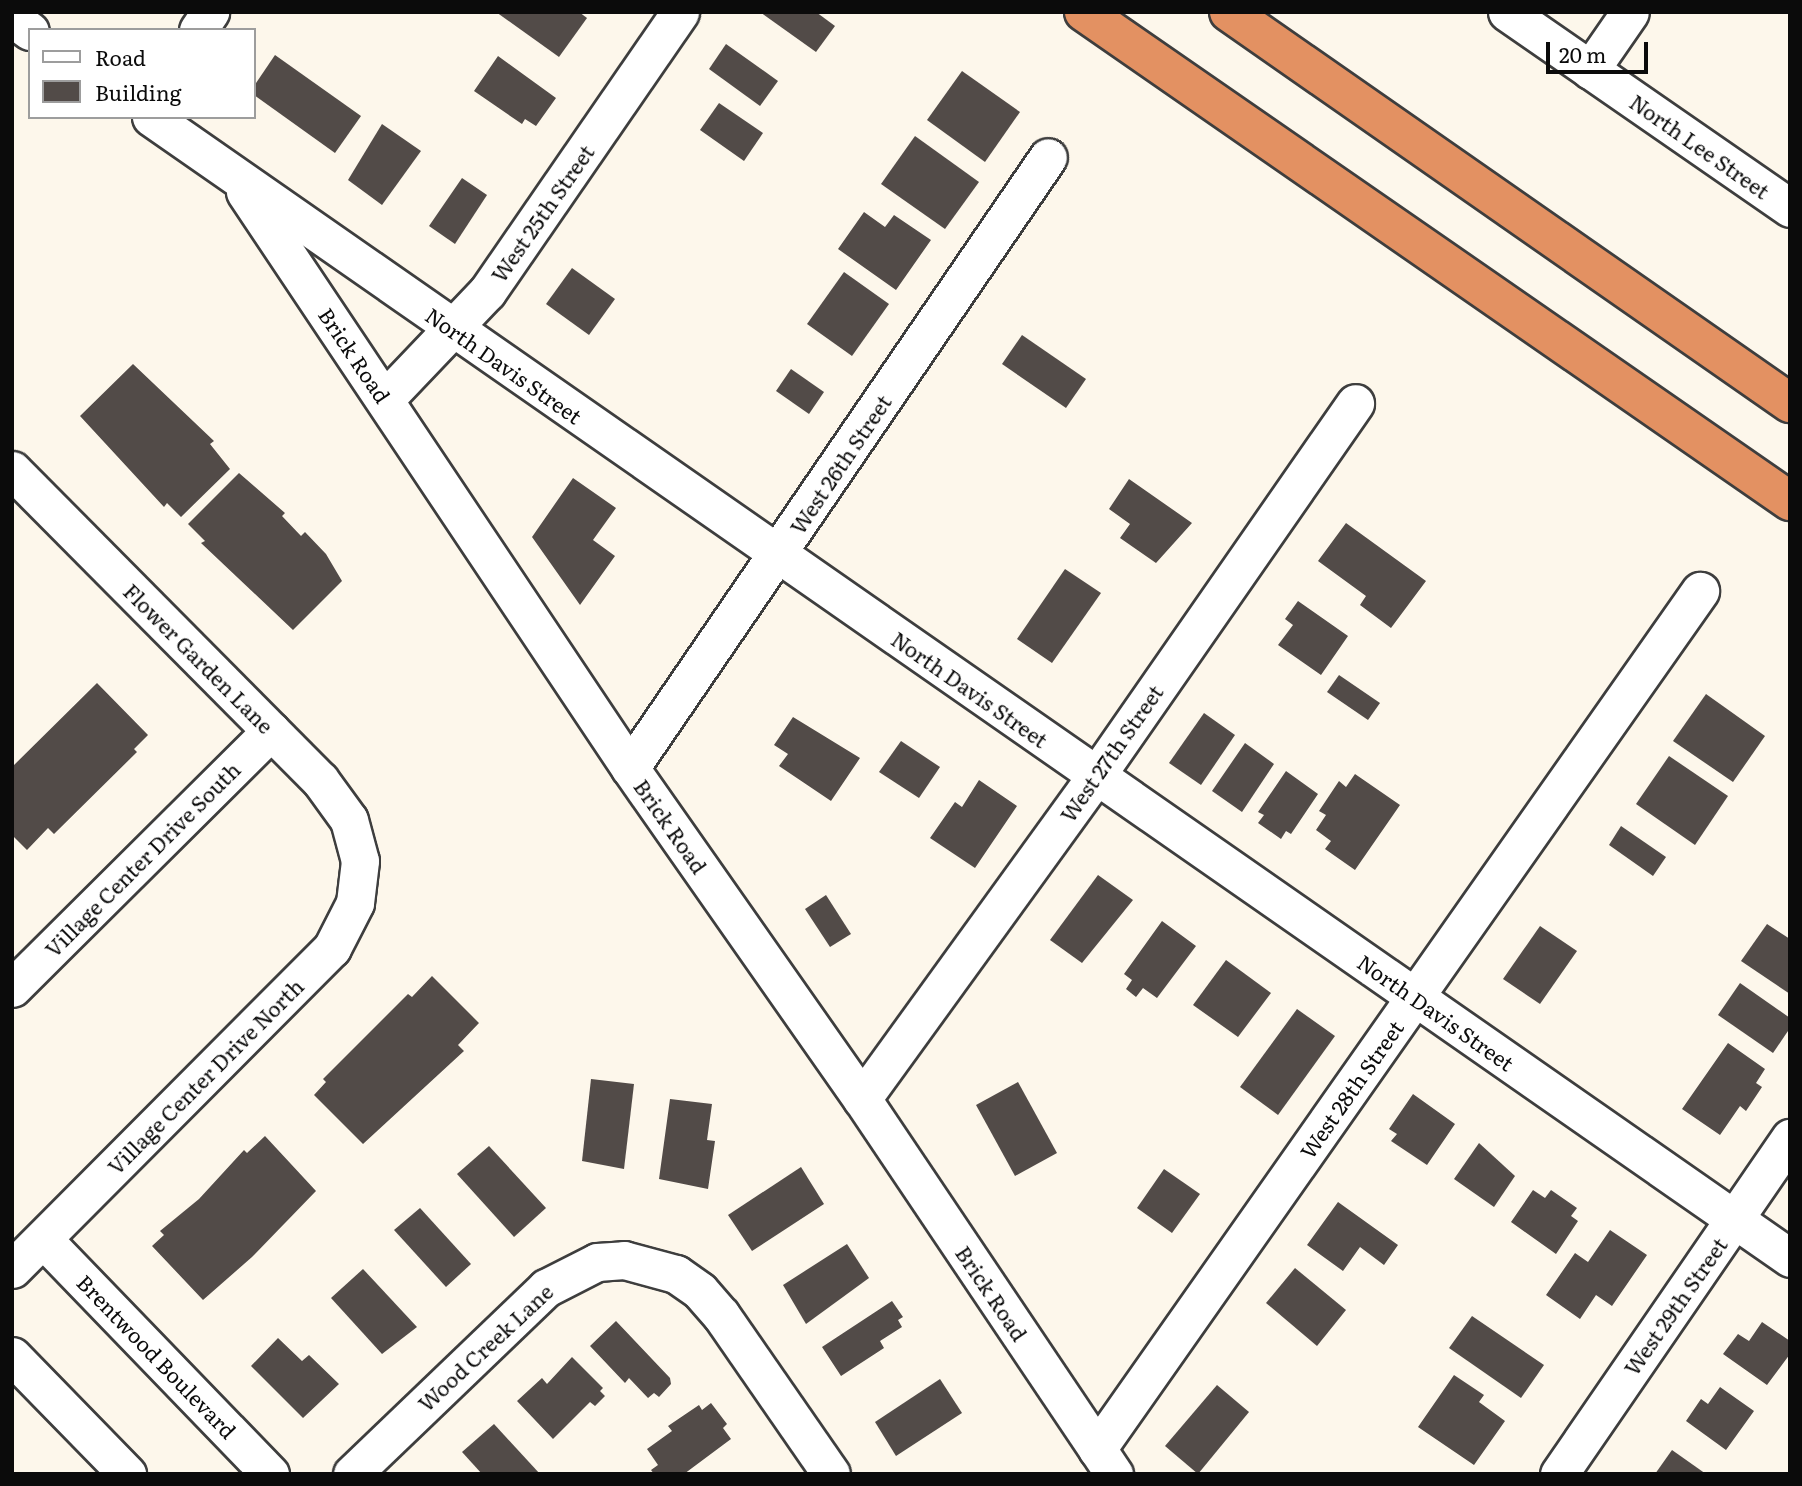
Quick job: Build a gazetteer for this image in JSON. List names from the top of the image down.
{
  "streets": {
    "street": [
      "North Lee Street",
      "West 25th Street",
      "Brick Road",
      "North Davis Street",
      "West 26th Street",
      "Flower Garden Lane",
      "West 27th Street",
      "Village Center Drive South",
      "Village Center Drive North",
      "West 28th Street",
      "West 29th Street",
      "Wood Creek Lane",
      "Brentwood Boulevard"
    ]
  },
  "crossings": [
    ["West 25th Street", "Brick Road"],
    ["West 25th Street", "North Davis Street"],
    ["Brick Road", "North Davis Street"],
    ["Brick Road", "West 26th Street"],
    ["Brick Road", "West 27th Street"],
    ["Brick Road", "West 28th Street"],
    ["North Davis Street", "West 26th Street"],
    ["North Davis Street", "West 27th Street"],
    ["North Davis Street", "West 28th Street"],
    ["North Davis Street", "West 29th Street"],
    ["Flower Garden Lane", "Village Center Drive South"],
    ["Flower Garden Lane", "Village Center Drive North"],
    ["Village Center Drive North", "Brentwood Boulevard"]
  ],
  "legend": ["Road", "Building"],
  "scale_bar": "20 m"
}
